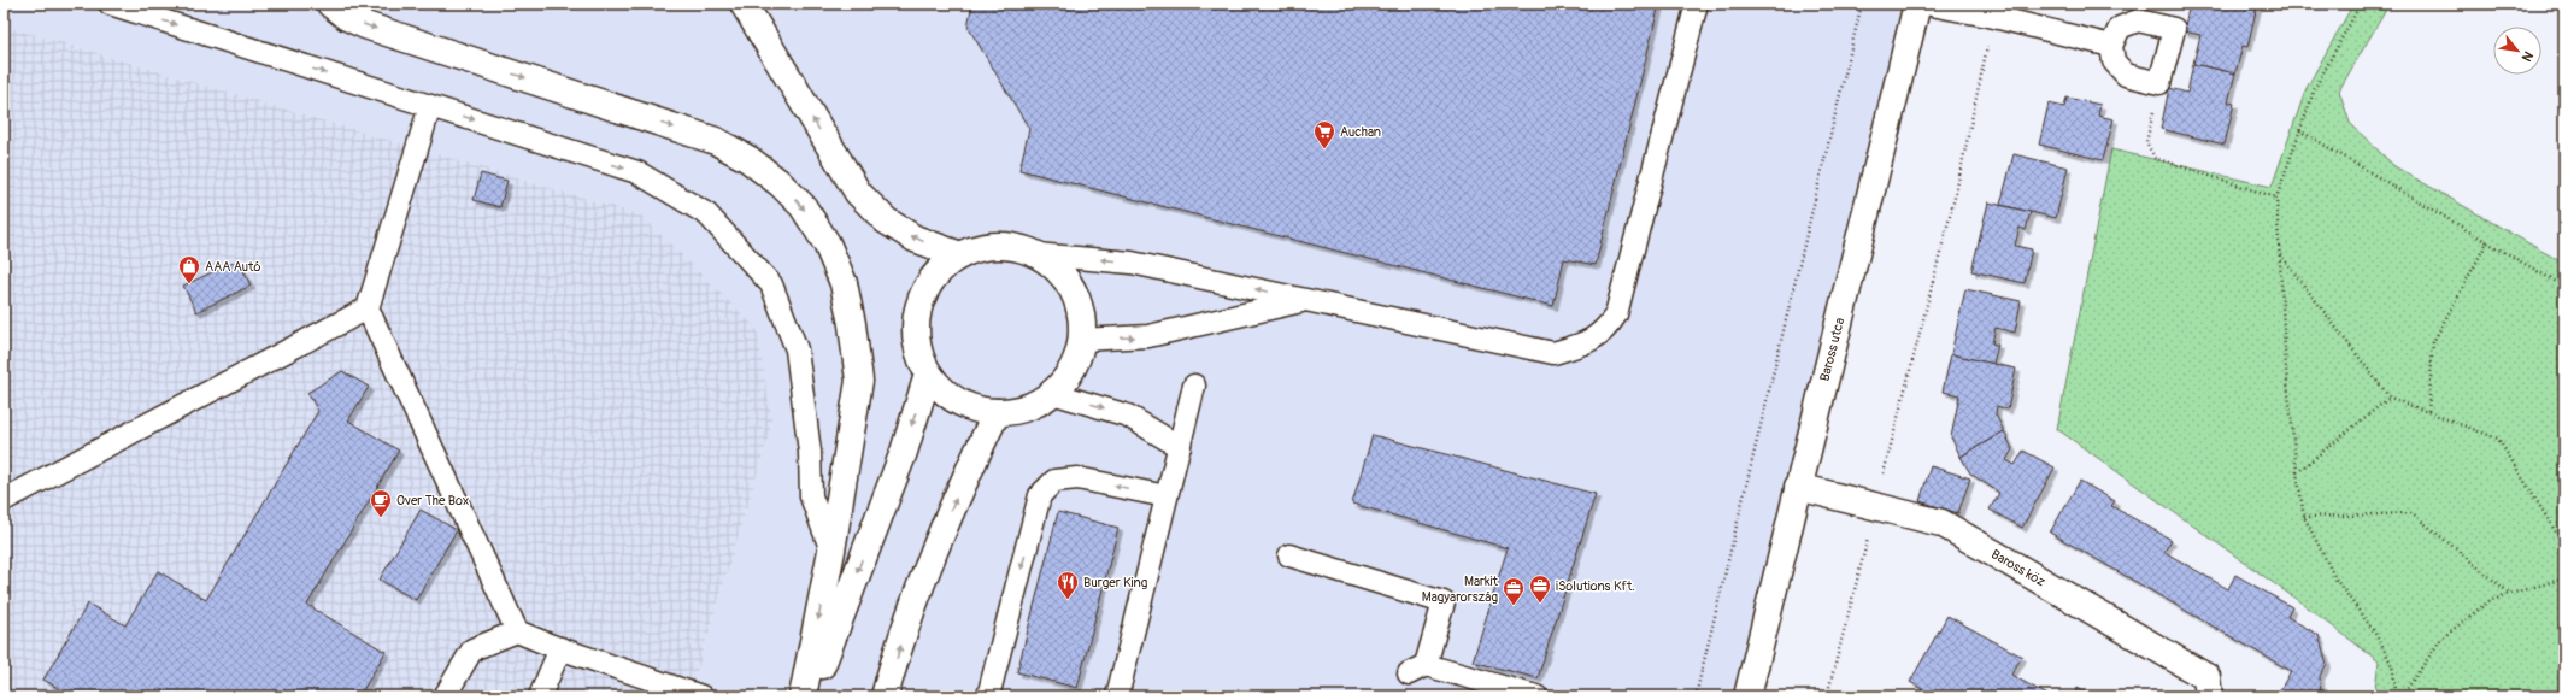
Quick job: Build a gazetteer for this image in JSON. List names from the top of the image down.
{
  "streets": {
    "street": ["Baross utca", "Baross köz"]
  },
  "crossings": [
    ["Baross utca", "Baross köz"]
  ],
  "places": {
    "supermarket": ["Auchan"],
    "shop": ["AAA Autó"],
    "cafe": ["Over The Box"],
    "restaurant": ["Burger King"],
    "office": ["iSolutions Kft.", "Markit Magyarország"]
  },
  "north": "bottom right"
}
